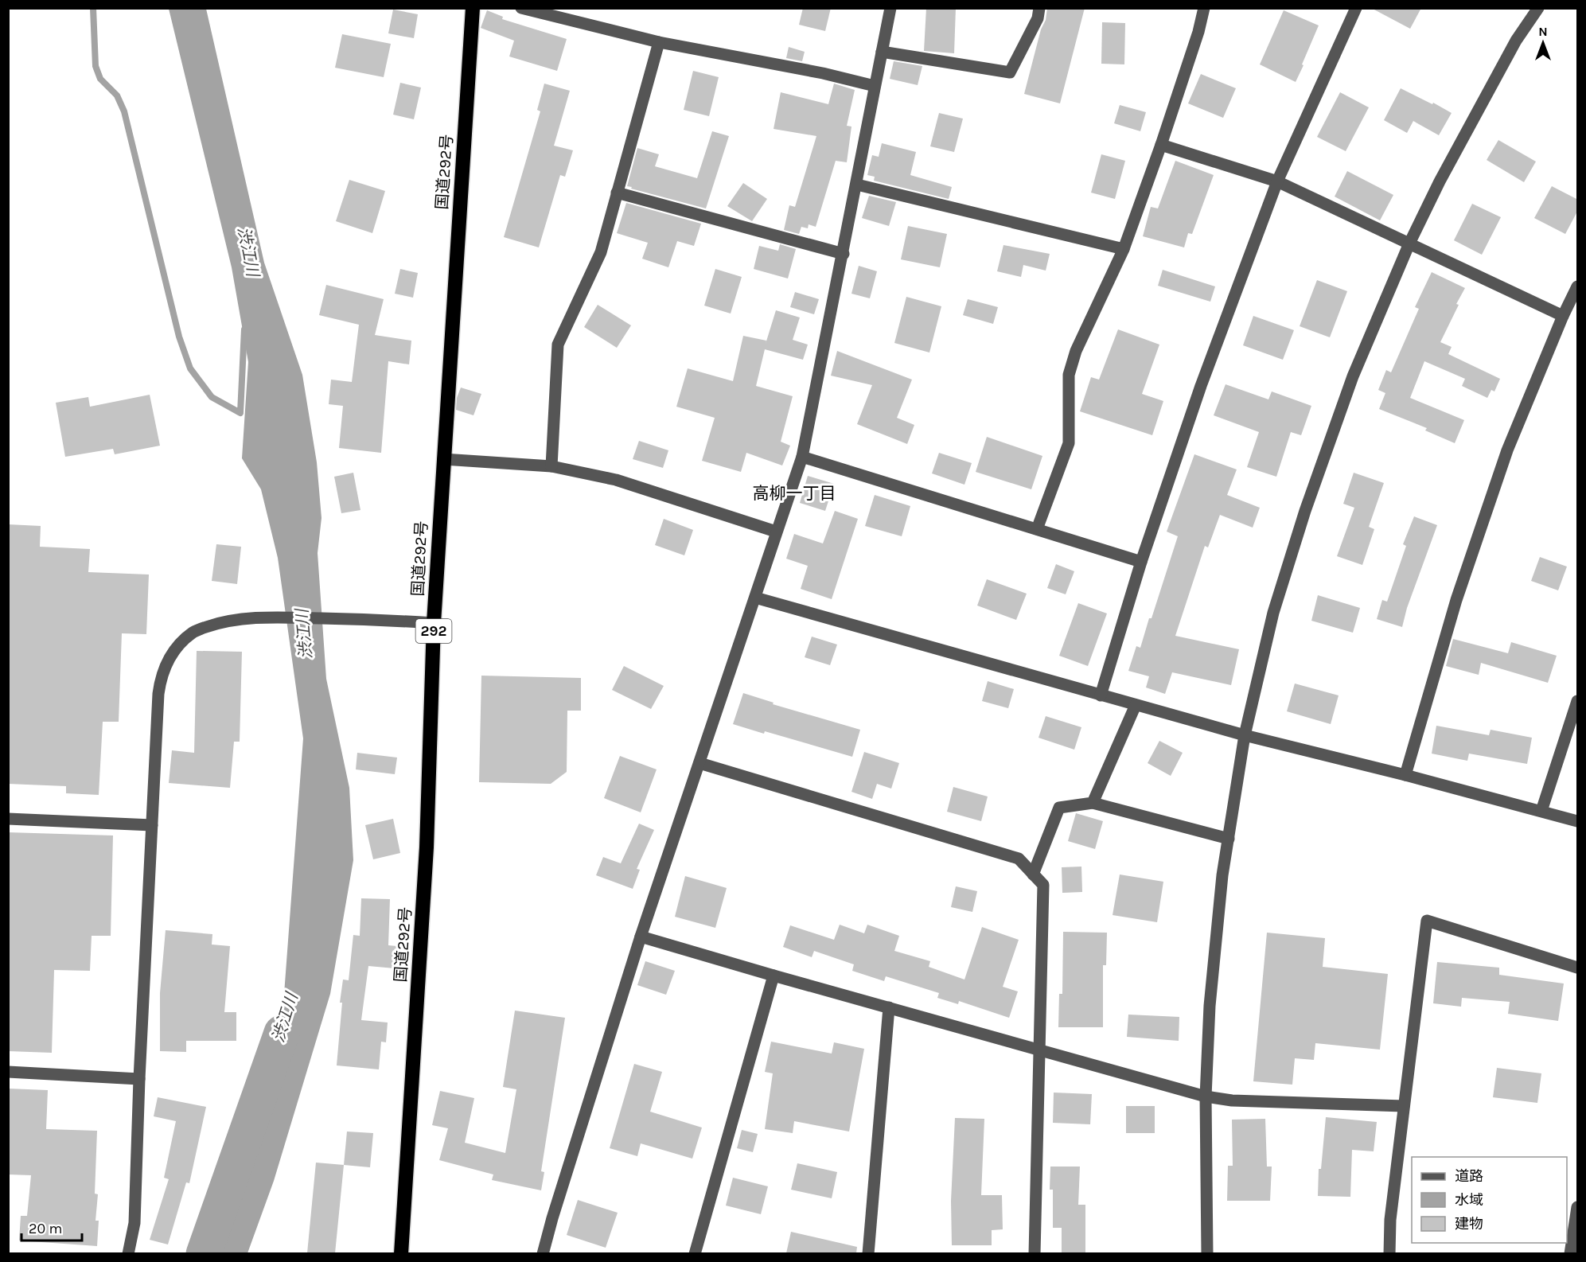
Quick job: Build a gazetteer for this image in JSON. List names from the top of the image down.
{
  "streets": {
    "highway": ["国道292号", "292"]
  },
  "districts": ["高柳一丁目"],
  "water": ["渋江川"],
  "legend": ["道路", "水域", "建物"],
  "scale_bar": "20 m",
  "north": "top"
}
